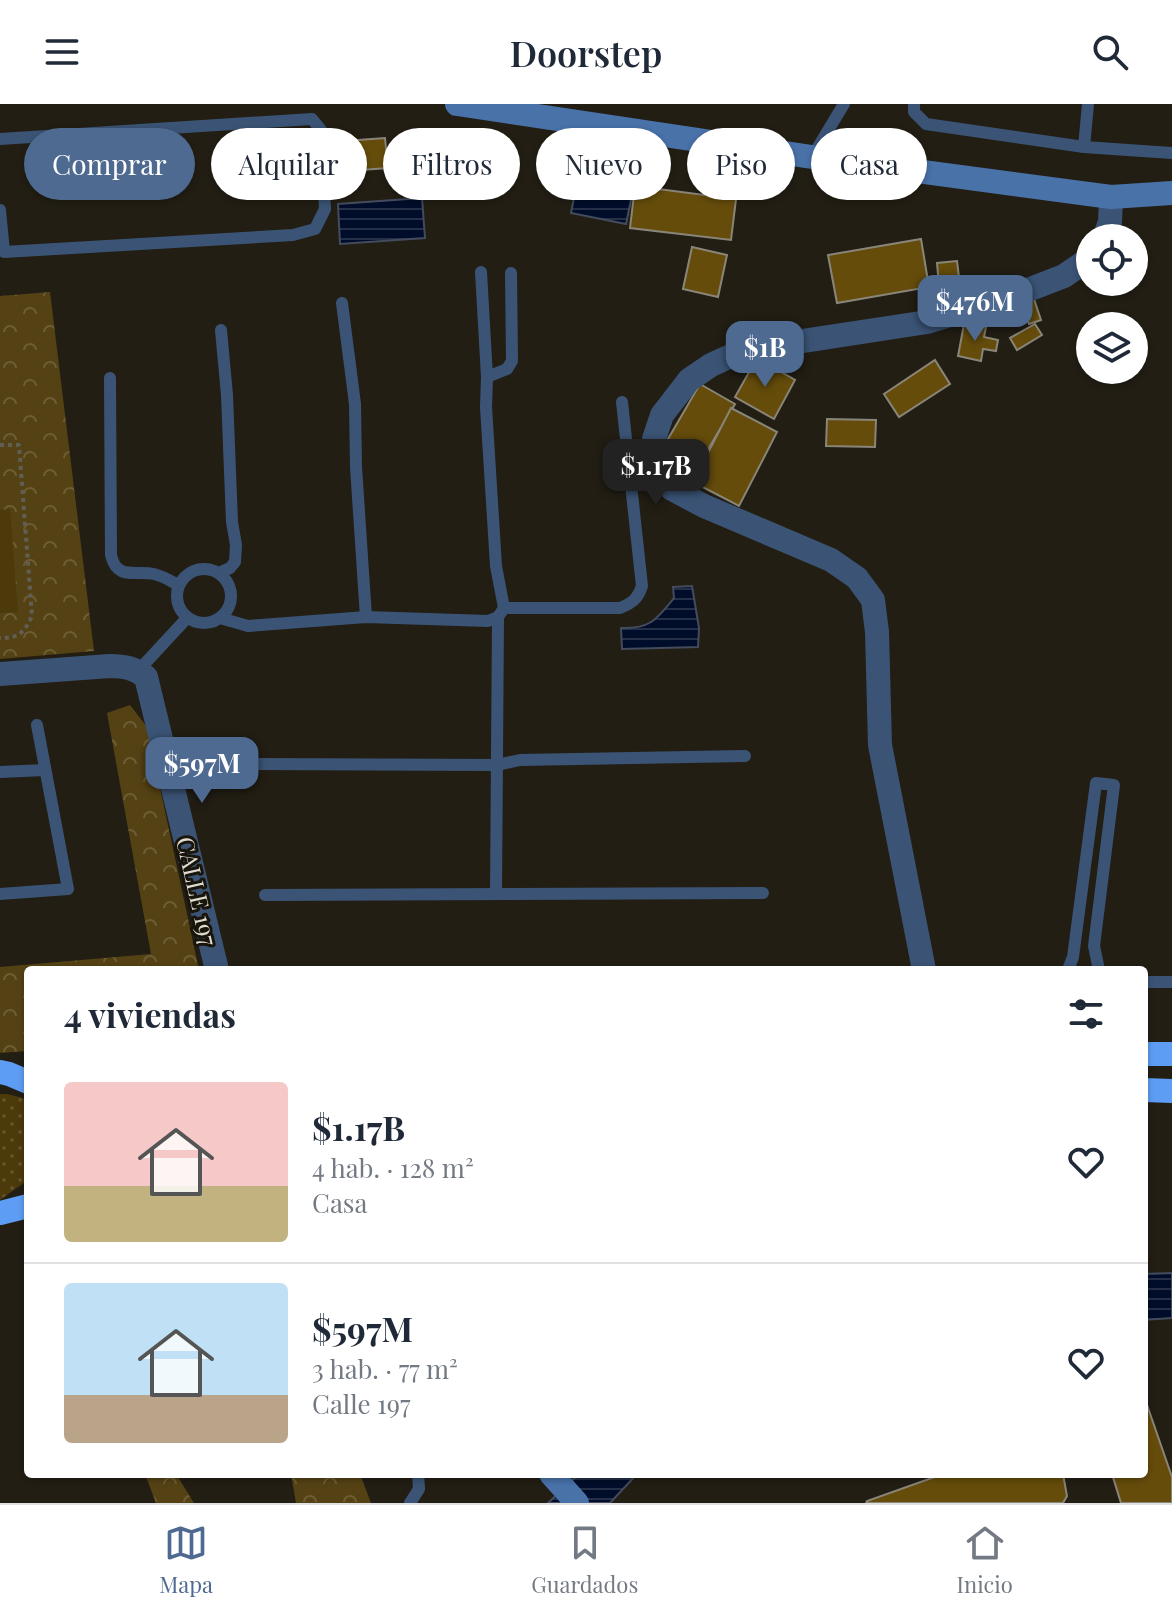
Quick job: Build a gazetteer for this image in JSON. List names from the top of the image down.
{
  "streets": {
    "street": ["CALLE 197"]
  },
  "page": {
    "header": "Doorstep",
    "chip": [
      "Comprar",
      "Alquilar",
      "Filtros",
      "Nuevo",
      "Piso",
      "Casa"
    ],
    "price": [
      "$476M",
      "$1B",
      "$1.17B",
      "$597M"
    ],
    "heading": "4 viviendas",
    "list": [
      {
        "name": "$1.17B",
        "note": "4 hab. · 128 m² · Casa"
      },
      {
        "name": "$597M",
        "note": "3 hab. · 77 m² · Calle 197"
      }
    ],
    "tabs": ["Mapa", "Guardados", "Inicio"]
  }
}
